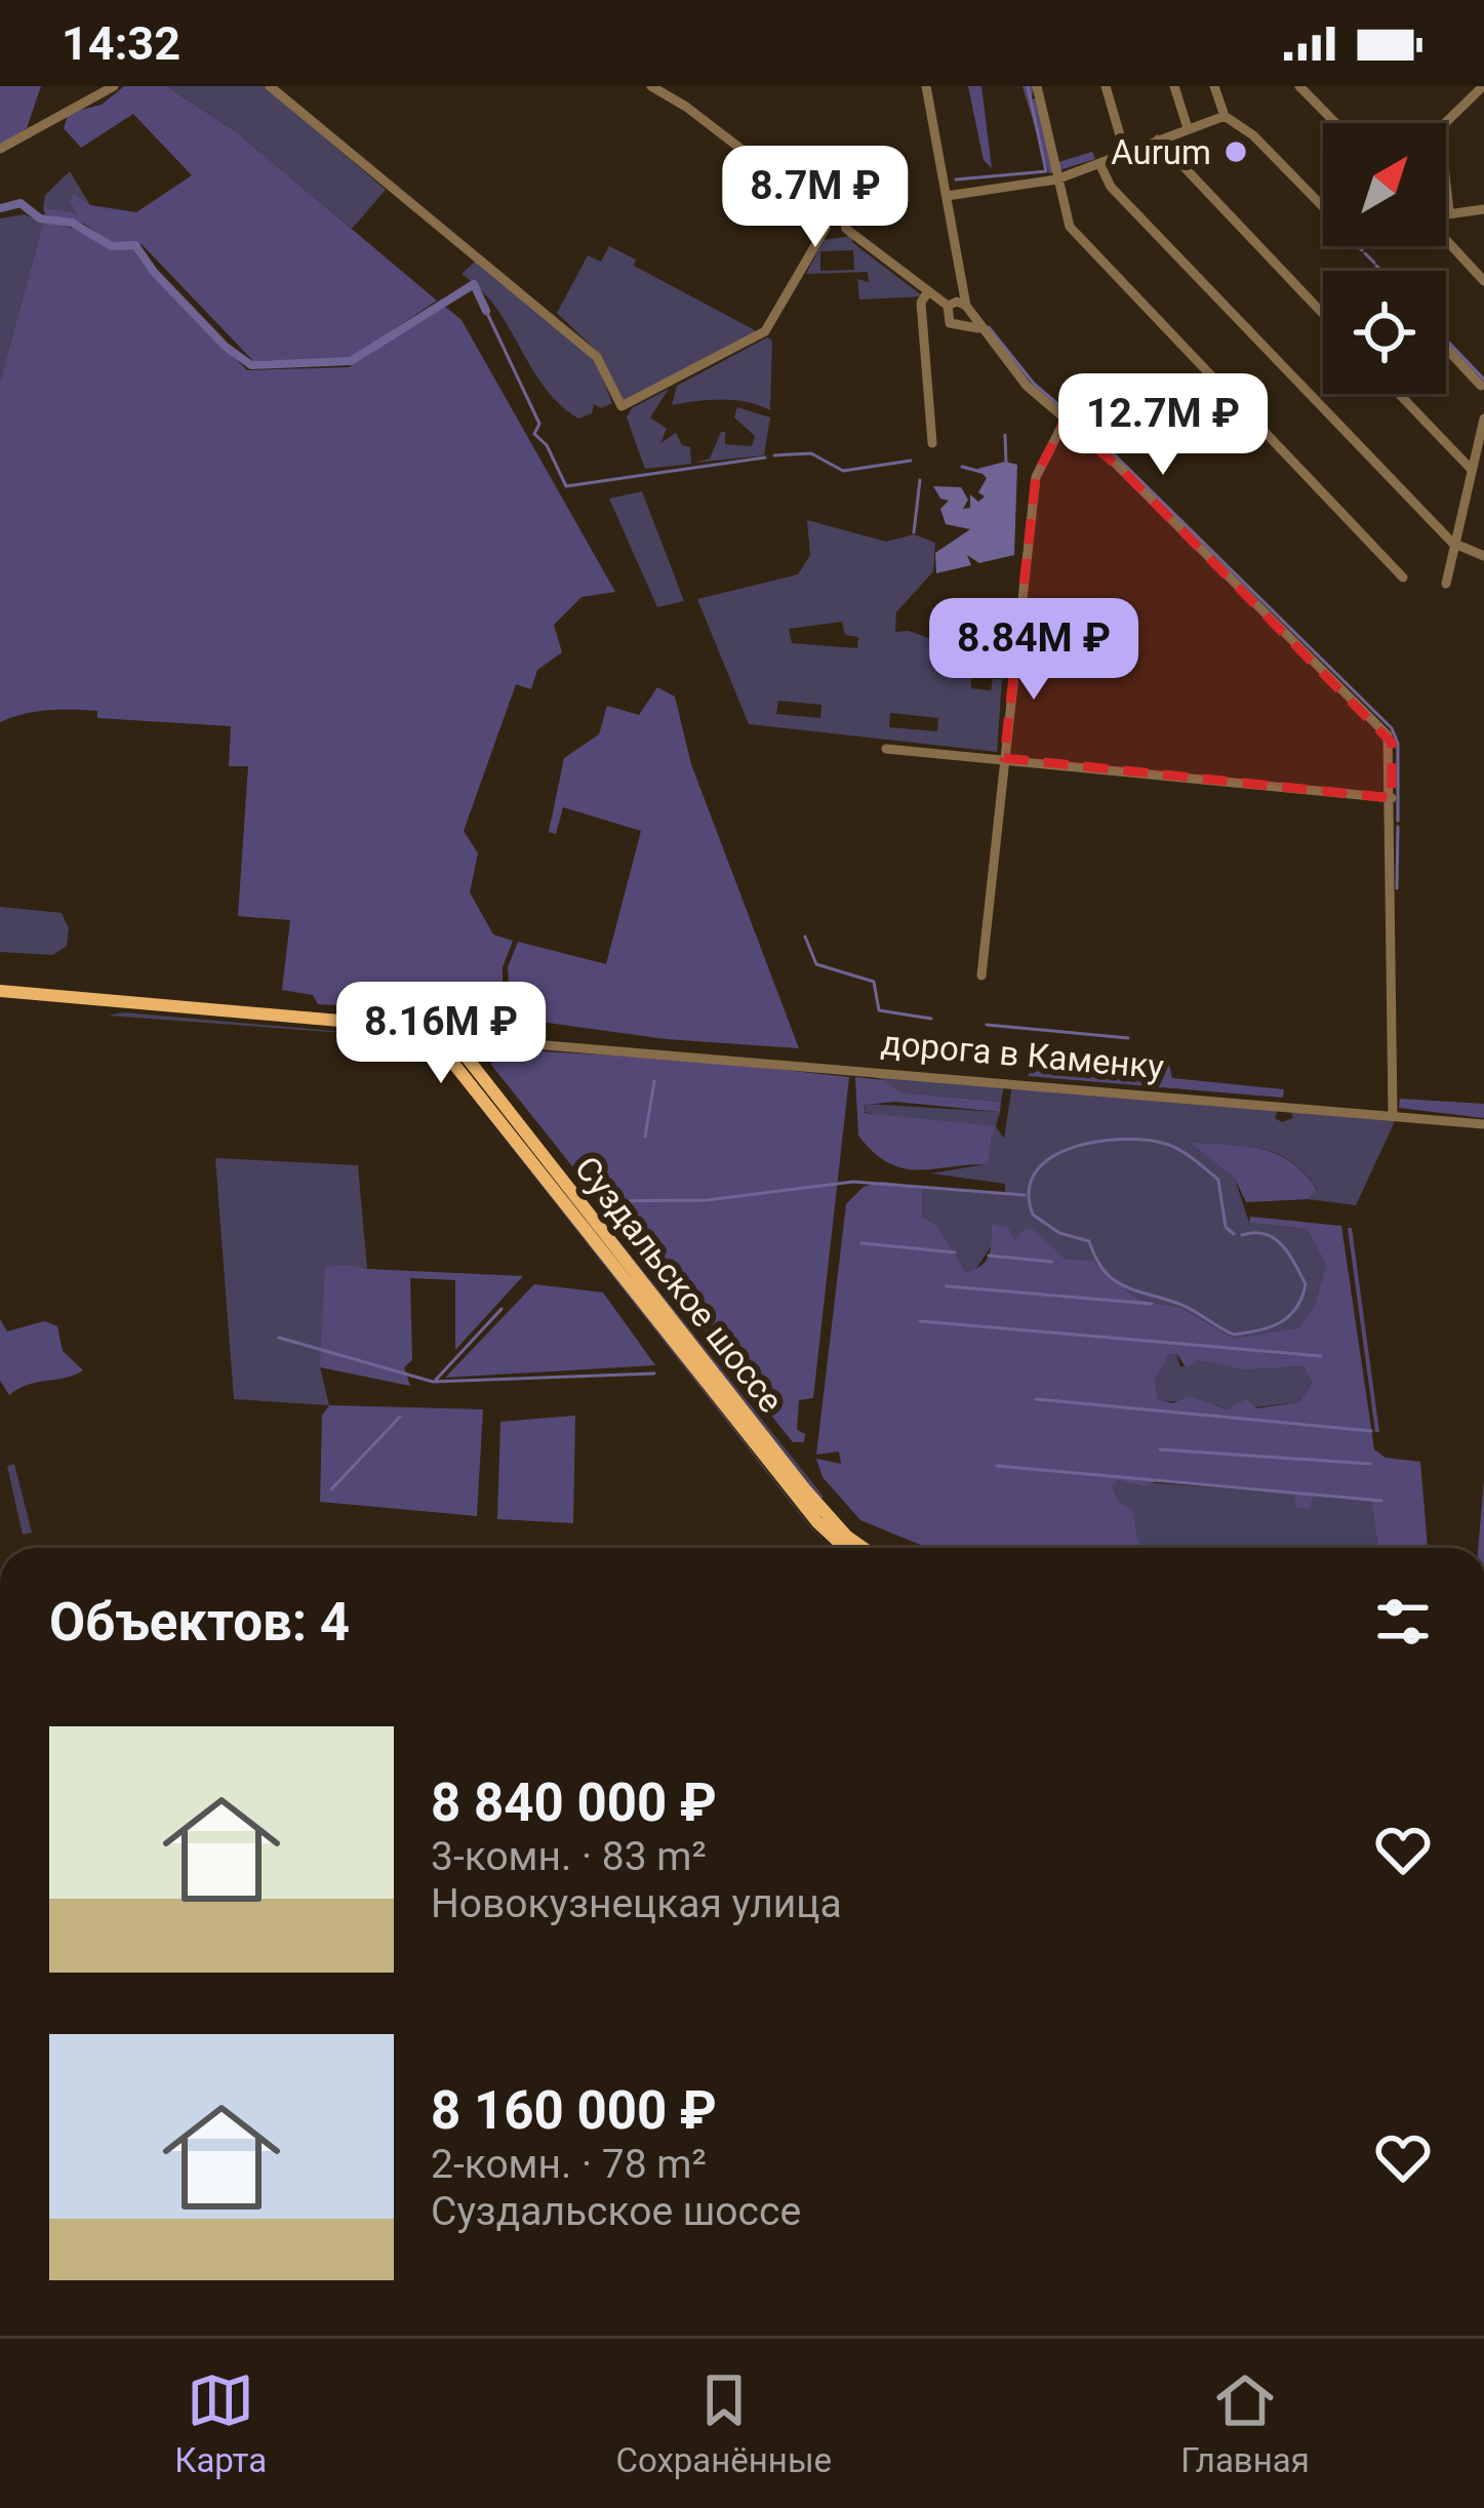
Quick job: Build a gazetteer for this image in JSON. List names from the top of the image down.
{
  "streets": {
    "main road": ["дорога в Каменку", "Суздальское шоссе"]
  },
  "crossings": [
    ["дорога в Каменку", "Суздальское шоссе"]
  ],
  "places": ["Aurum"],
  "north": "top right",
  "page": {
    "status": "14:32",
    "price": [
      "8.7M ₽",
      "12.7M ₽",
      "8.84M ₽",
      "8.16M ₽"
    ],
    "heading": "Объектов: 4",
    "list": [
      {
        "name": "8 840 000 ₽",
        "note": "3-комн. · 83 m² · Новокузнецкая улица"
      },
      {
        "name": "8 160 000 ₽",
        "note": "2-комн. · 78 m² · Суздальское шоссе"
      }
    ],
    "tabs": ["Карта", "Сохранённые", "Главная"]
  }
}
